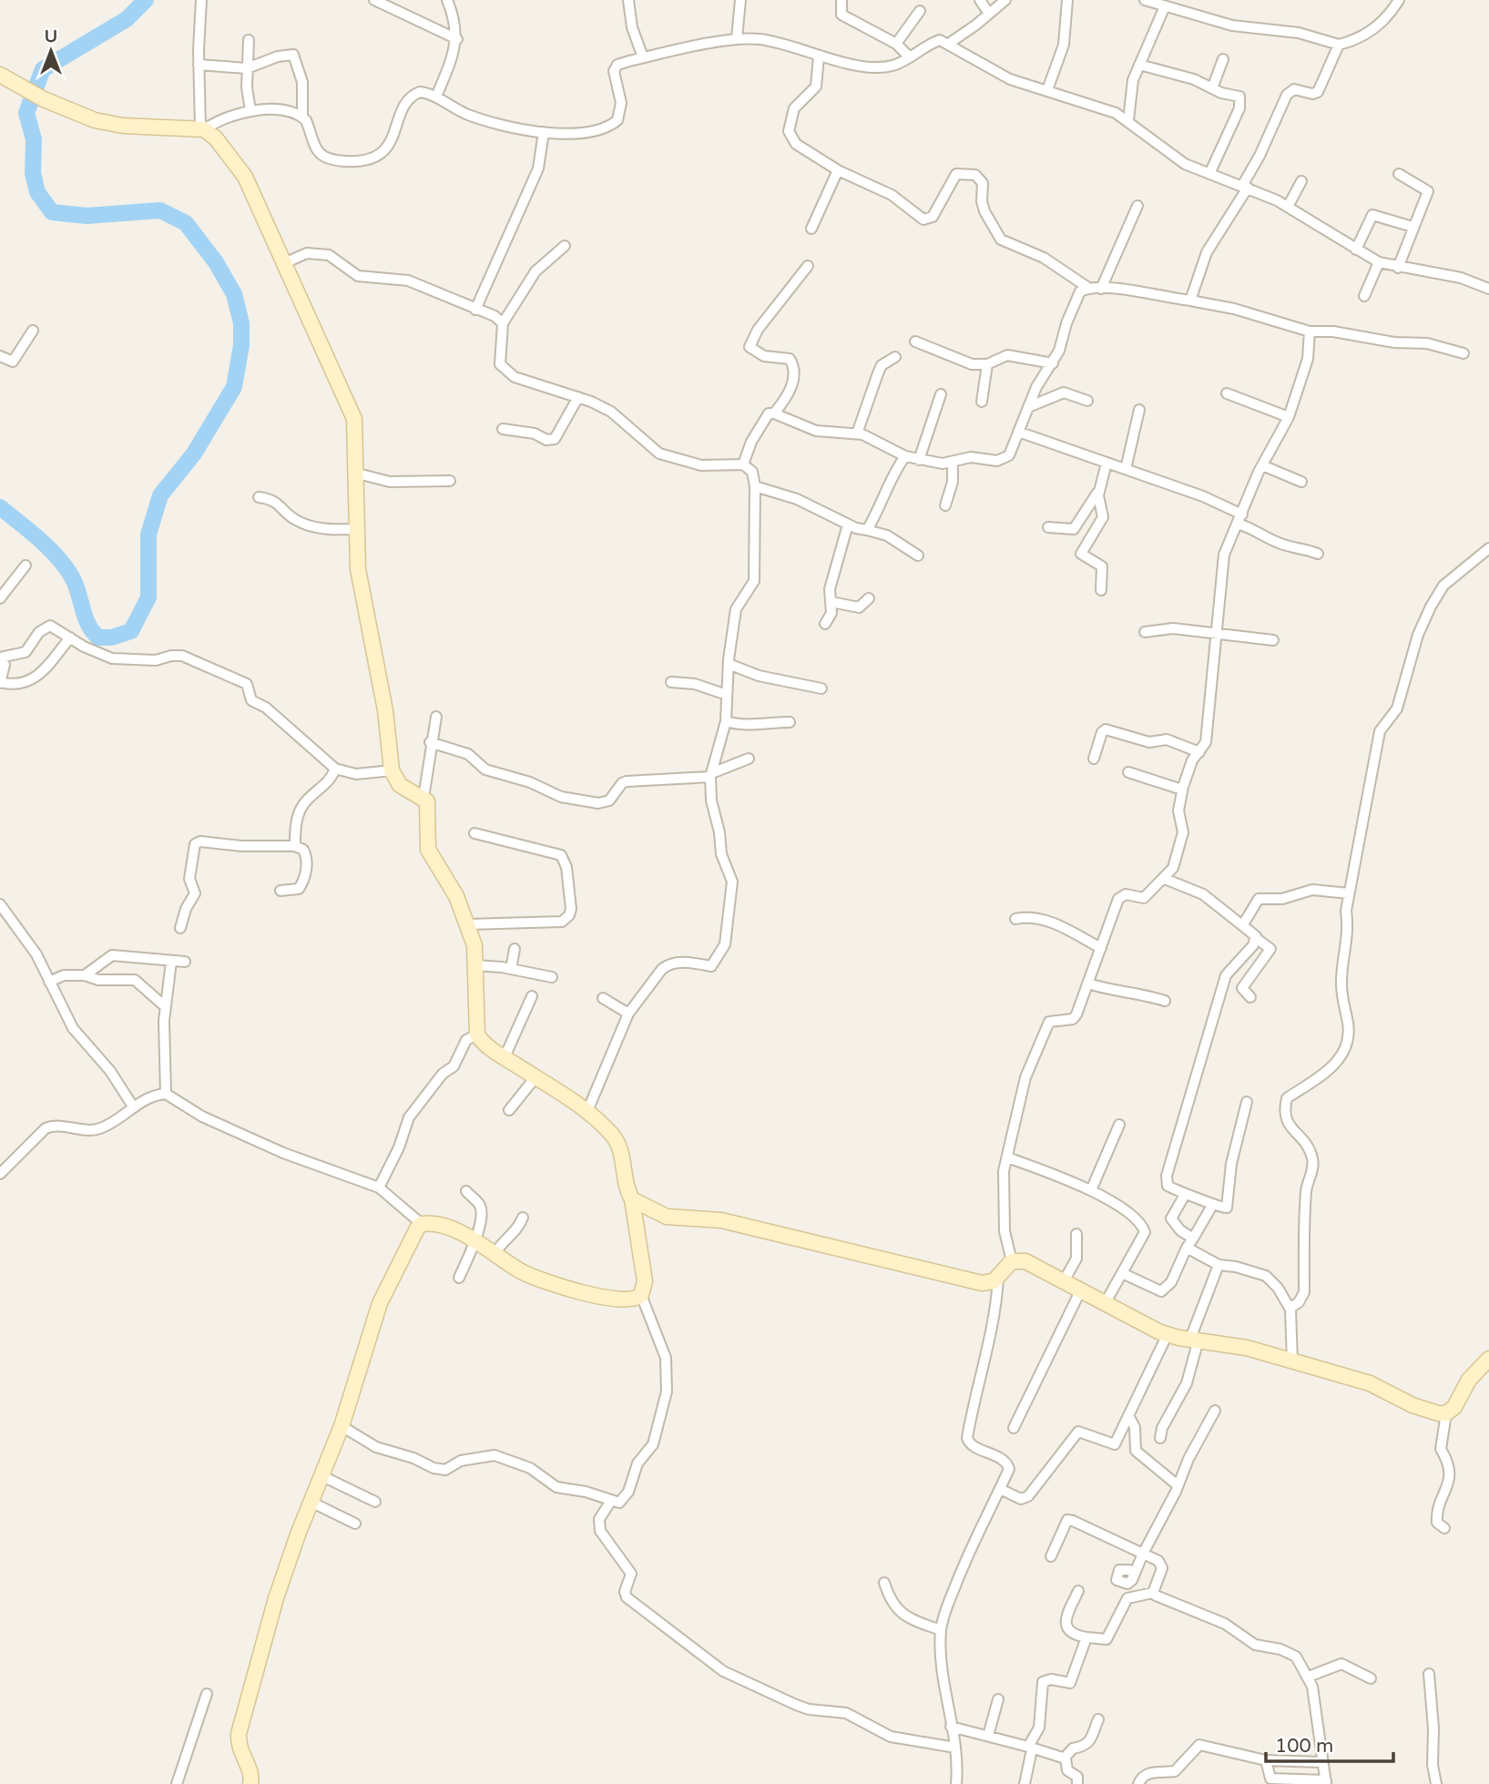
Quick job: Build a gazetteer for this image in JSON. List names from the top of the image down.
{
  "scale_bar": "100 m",
  "north": "top"
}
